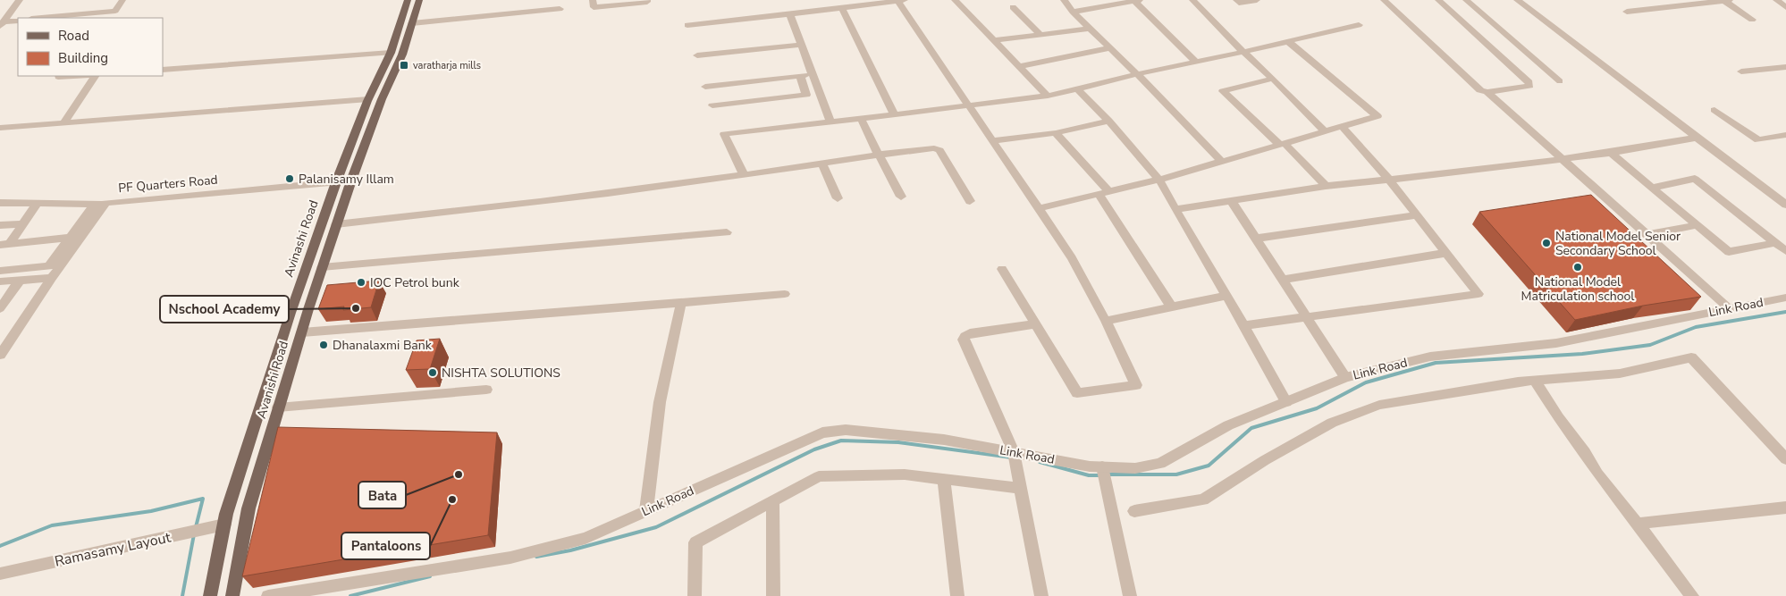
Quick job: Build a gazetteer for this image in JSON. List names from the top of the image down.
{
  "streets": {
    "main road": ["Avinashi Road", "Avanishi Road"],
    "street": ["PF Quarters Road", "Link Road", "Ramasamy Layout"]
  },
  "crossings": [
    ["PF Quarters Road", "Avinashi Road"],
    ["Avinashi Road", "Ramasamy Layout"]
  ],
  "places": {
    "transit": ["varatharja mills"],
    "other": [
      "Palanisamy Illam",
      "National Model Senior Secondary School",
      "National Model Matriculation school",
      "IOC Petrol bunk",
      "Nschool Academy",
      "Dhanalaxmi Bank",
      "NISHTA SOLUTIONS",
      "Bata",
      "Pantaloons"
    ]
  },
  "legend": ["Road", "Building"]
}
